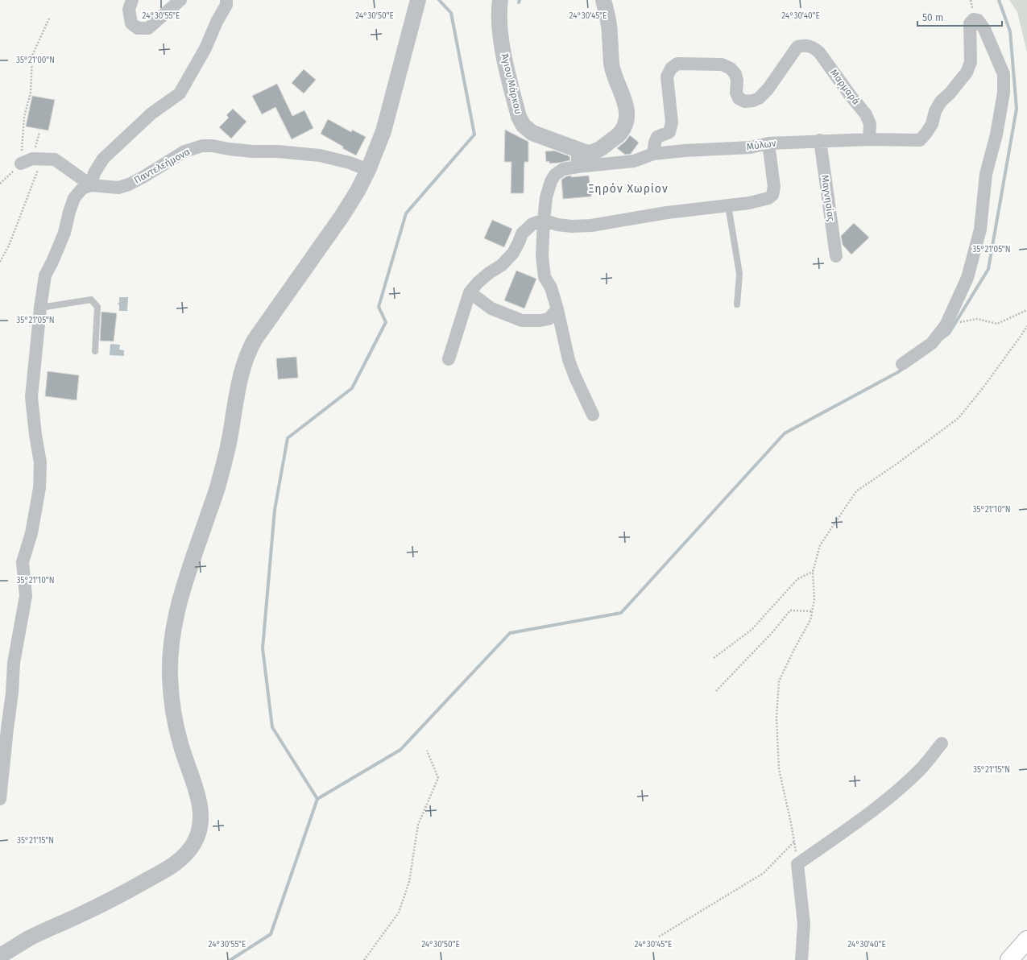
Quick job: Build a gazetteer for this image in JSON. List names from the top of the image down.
{
  "streets": {
    "street": [
      "Άγιου Μάρκου",
      "Μαρμαρά",
      "Μύλων",
      "Παντελεήμονα",
      "Μαγνησίας"
    ]
  },
  "crossings": [
    ["Μαρμαρά", "Μύλων"],
    ["Μύλων", "Μαγνησίας"]
  ],
  "districts": ["Ξηρόν Χωρίον"],
  "scale_bar": "50 m",
  "coordinates": [
    "24°30'55\"E",
    "24°30'50\"E",
    "24°30'45\"E",
    "24°30'40\"E",
    "35°21'00\"N",
    "35°21'05\"N",
    "35°21'10\"N",
    "35°21'15\"N"
  ]
}
